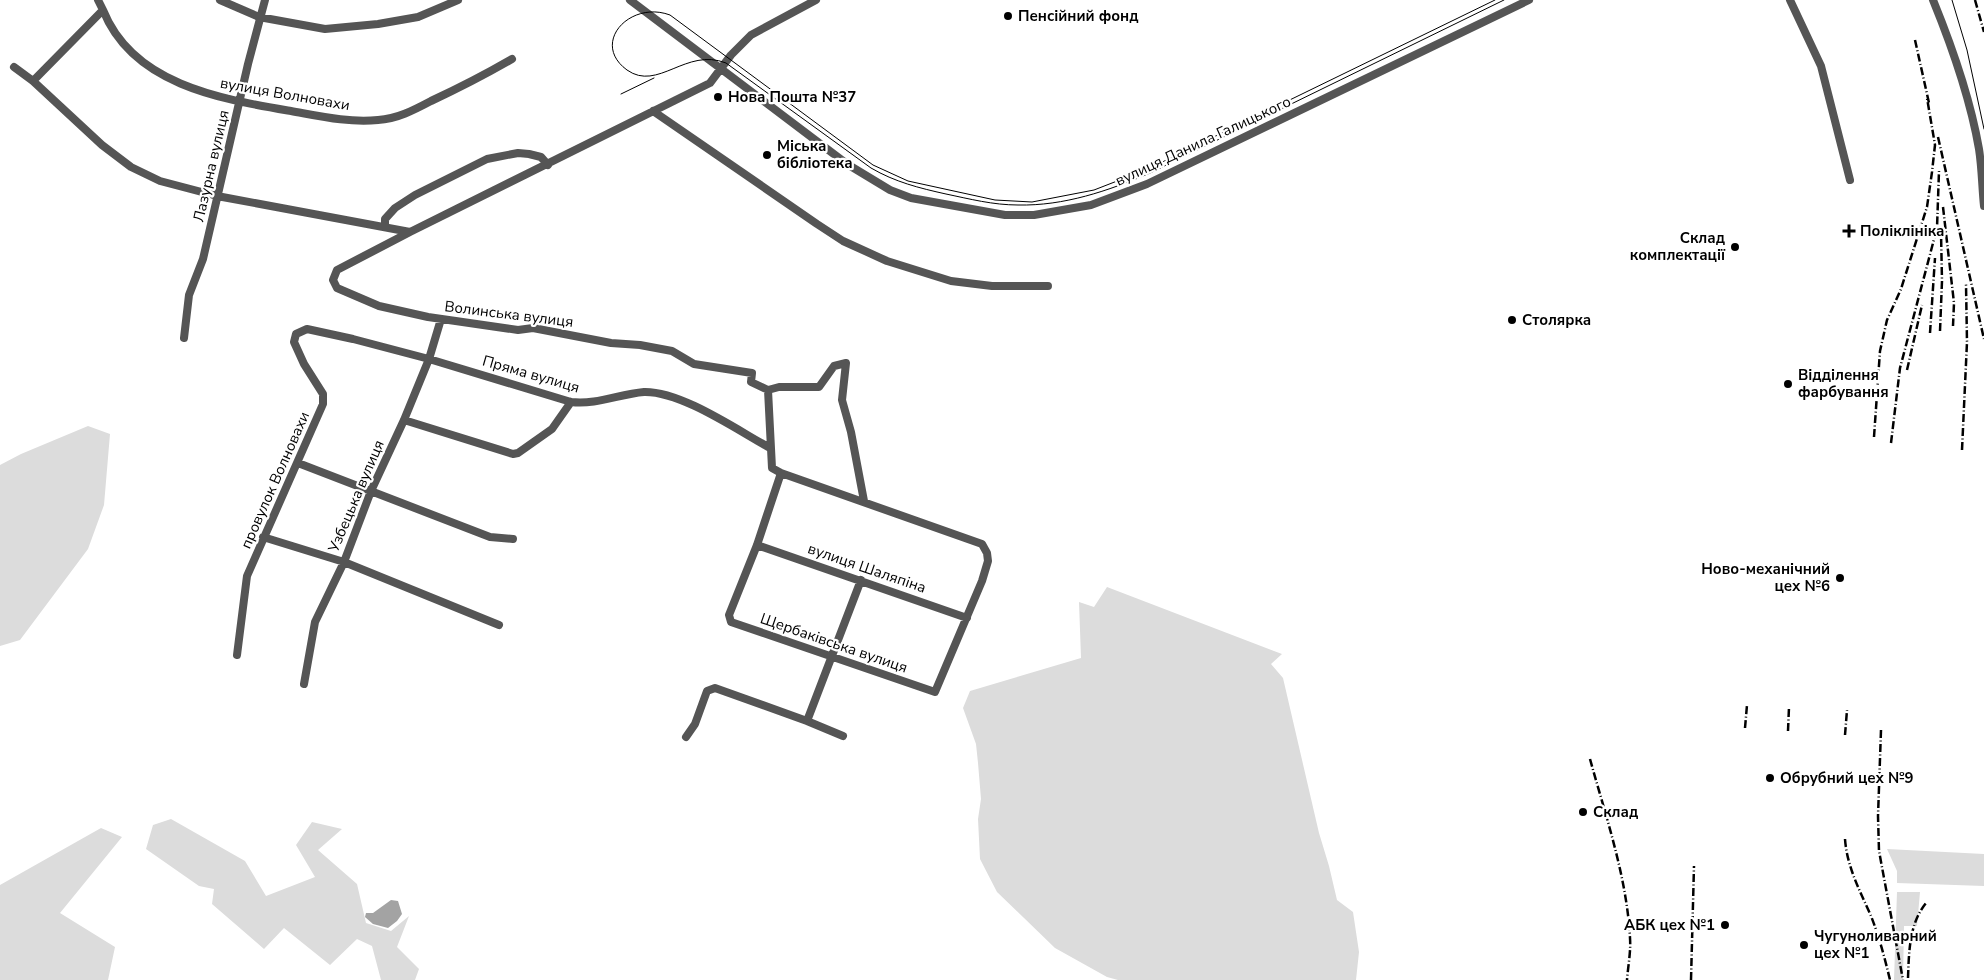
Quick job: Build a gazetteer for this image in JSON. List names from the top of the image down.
{
  "streets": {
    "street": [
      "вулиця Волновахи",
      "вулиця Данила Галицького",
      "Лазурна вулиця",
      "Волинська вулиця",
      "Пряма вулиця",
      "провулок Волновахи",
      "Узбецька вулиця",
      "вулиця Шаляпіна",
      "Щербаківська вулиця"
    ]
  },
  "crossings": [
    ["вулиця Волновахи", "Лазурна вулиця"],
    ["вулиця Данила Галицького", "Волинська вулиця"],
    ["Волинська вулиця", "Узбецька вулиця"],
    ["Пряма вулиця", "провулок Волновахи"],
    ["Пряма вулиця", "Узбецька вулиця"],
    ["вулиця Шаляпіна", "Щербаківська вулиця"]
  ],
  "places": {
    "other": [
      "Пенсійний фонд",
      "Нова Пошта №37",
      "Міська бібліотека",
      "Склад комплектації",
      "Столярка",
      "Відділення фарбування",
      "Ново-механічний цех №6",
      "Обрубний цех №9",
      "Склад",
      "АБК цех №1",
      "Чугуноливарний цех №1"
    ],
    "health": ["Поліклініка"]
  }
}
